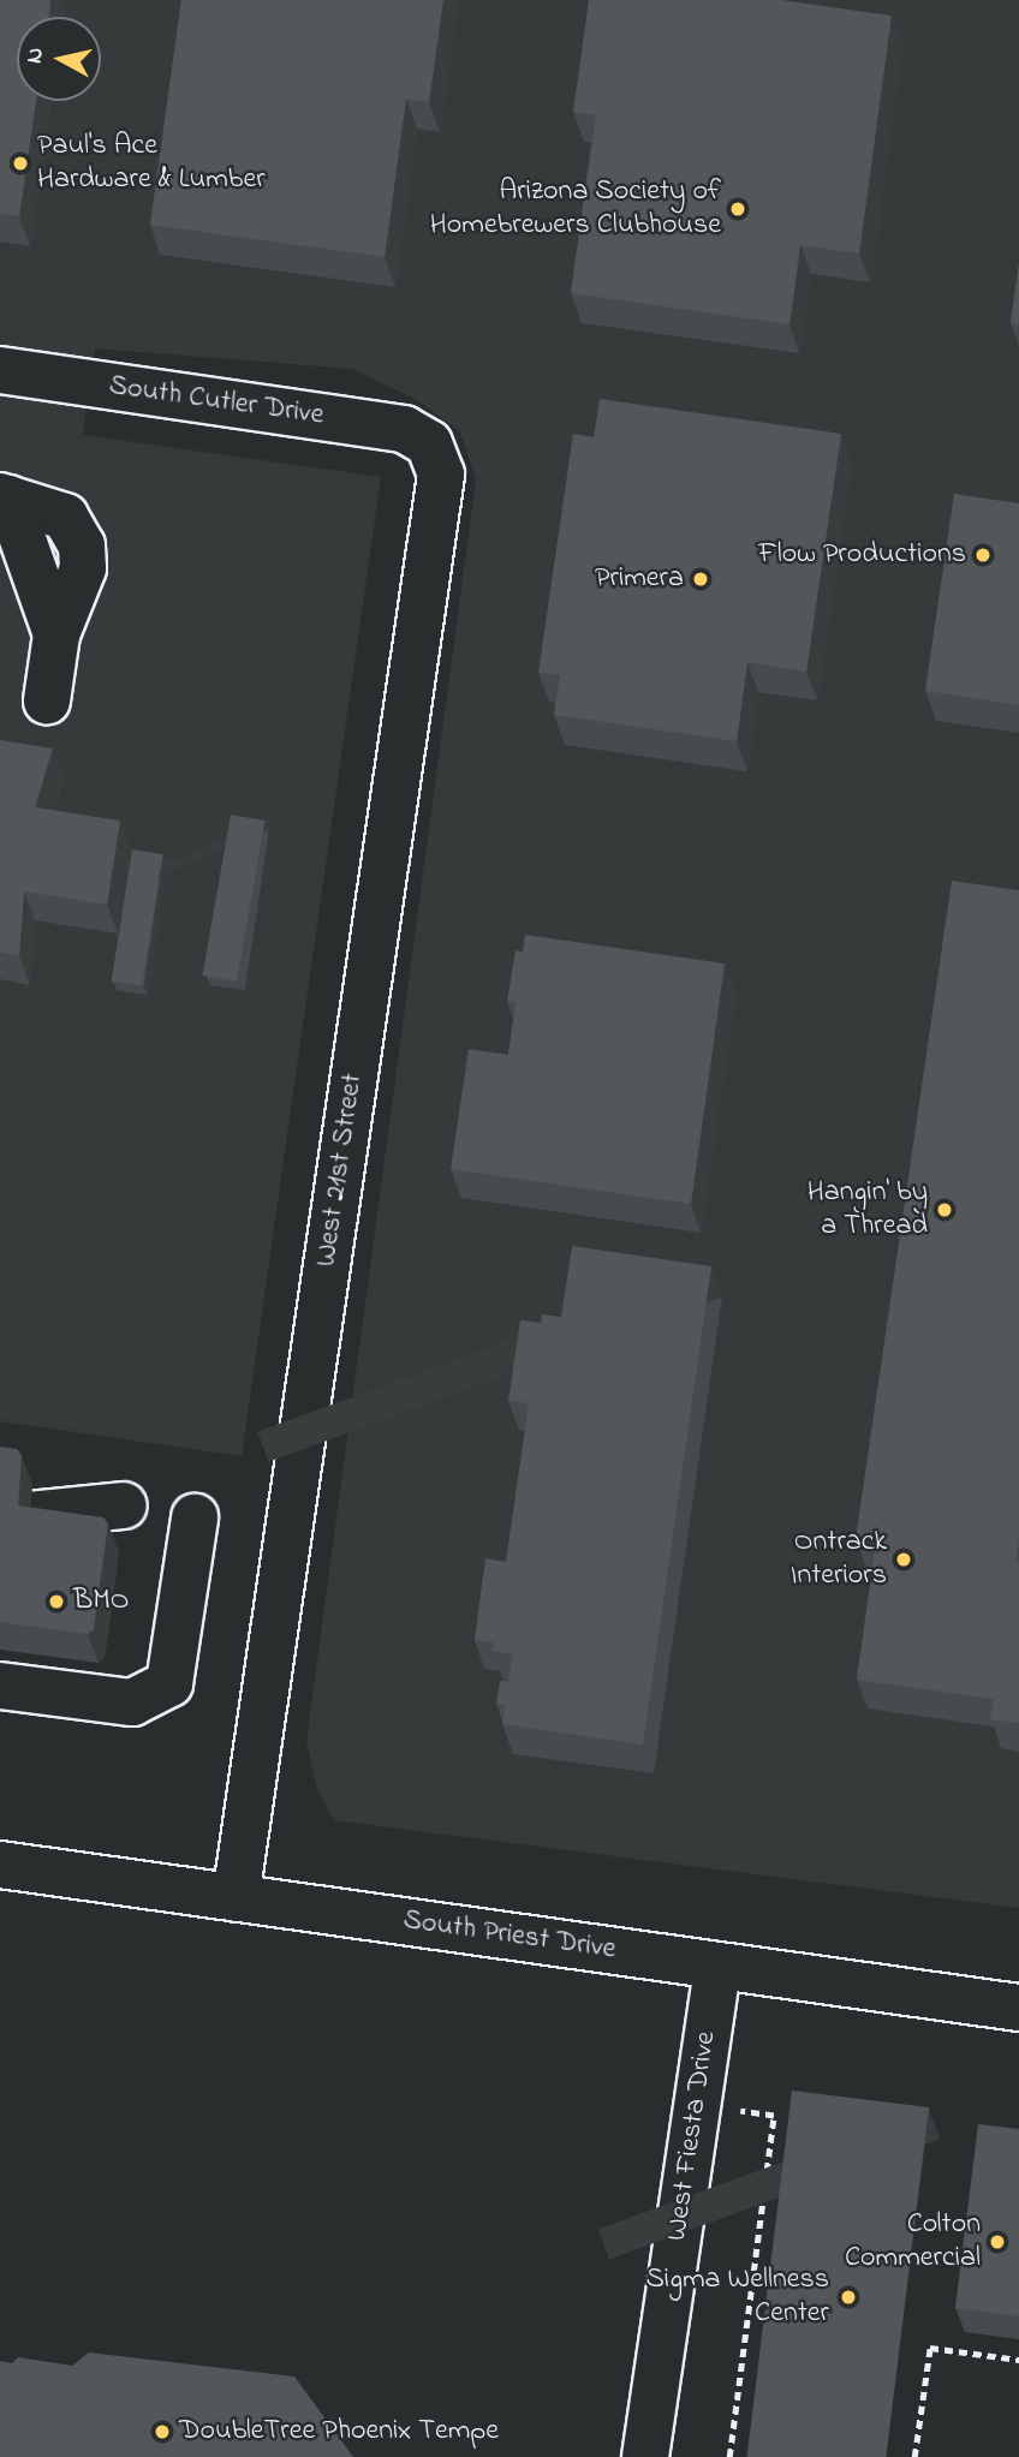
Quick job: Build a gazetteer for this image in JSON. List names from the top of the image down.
{
  "streets": {
    "street": [
      "South Cutler Drive",
      "West 21st Street",
      "South Priest Drive",
      "West Fiesta Drive"
    ]
  },
  "crossings": [
    ["South Cutler Drive", "West 21st Street"],
    ["West 21st Street", "South Priest Drive"],
    ["South Priest Drive", "West Fiesta Drive"]
  ],
  "places": [
    "Paul's Ace Hardware & Lumber",
    "Arizona Society of Homebrewers Clubhouse",
    "Flow Productions",
    "Primera",
    "Hangin' by a Thread",
    "Ontrack Interiors",
    "BMO",
    "Colton Commercial",
    "Sigma Wellness Center",
    "DoubleTree Phoenix Tempe"
  ],
  "north": "left"
}
